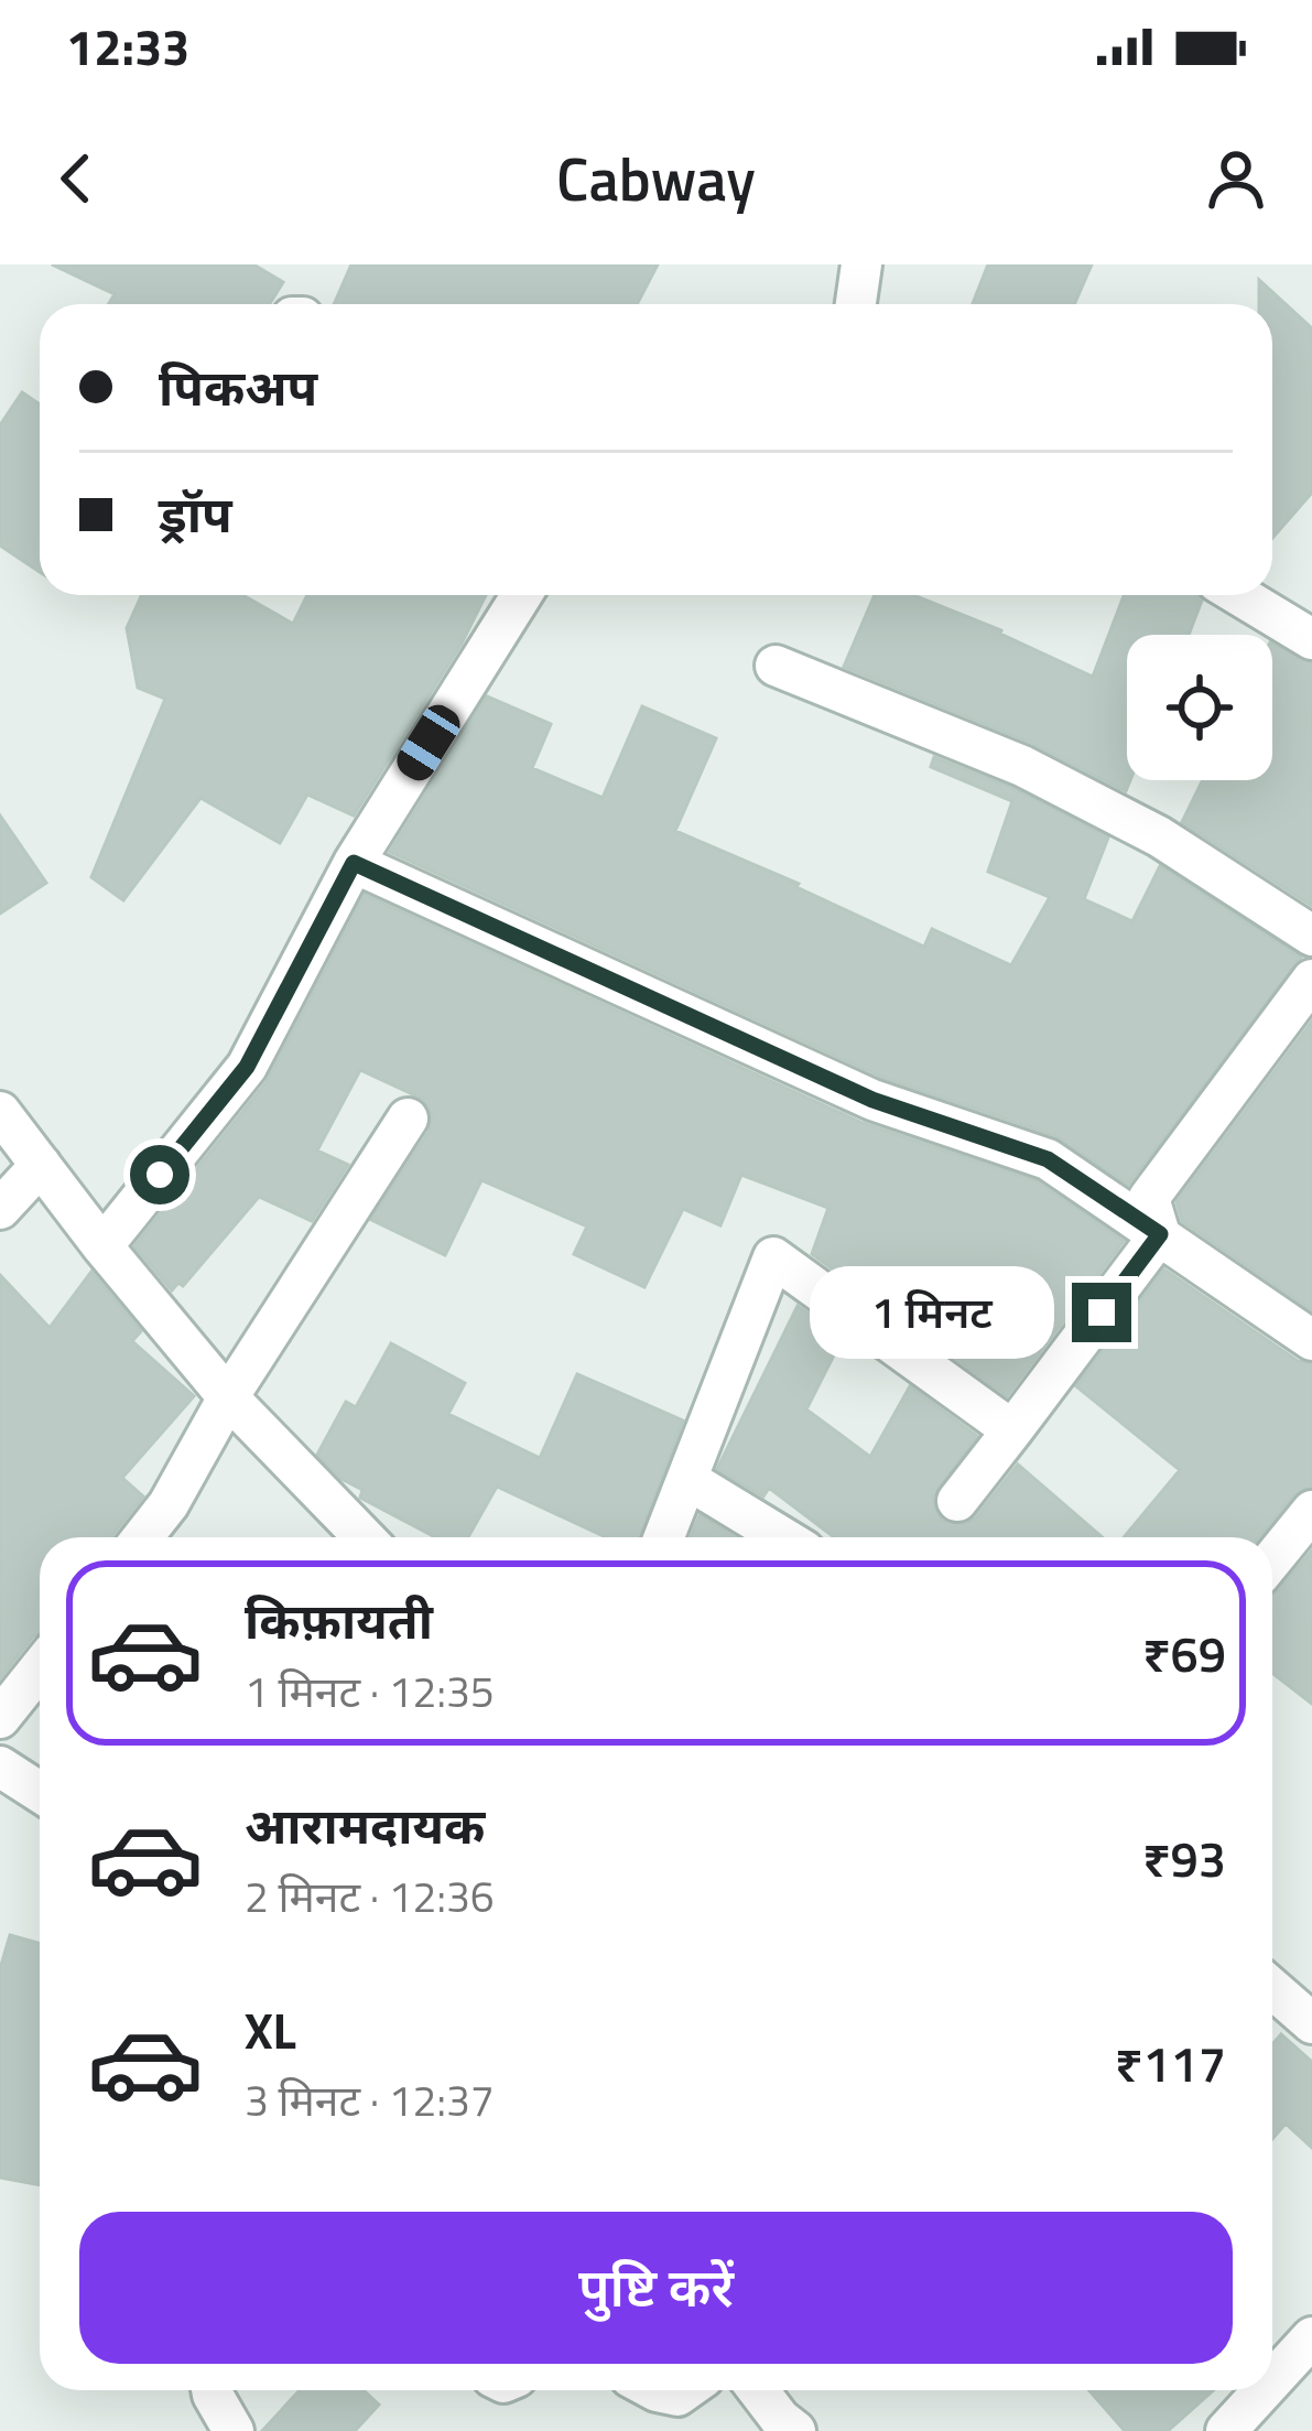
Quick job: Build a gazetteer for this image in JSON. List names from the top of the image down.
{
  "page": {
    "status": "12:33",
    "header": "Cabway",
    "banner": ["पिकअप", "ड्रॉप"],
    "bubble": "1 मिनट",
    "list": [
      {
        "name": "किफ़ायती",
        "note": "1 मिनट · 12:35",
        "value": "₹69"
      },
      {
        "name": "आरामदायक",
        "note": "2 मिनट · 12:36",
        "value": "₹93"
      },
      {
        "name": "XL",
        "note": "3 मिनट · 12:37",
        "value": "₹117"
      }
    ],
    "buttons": "पुष्टि करें"
  }
}
